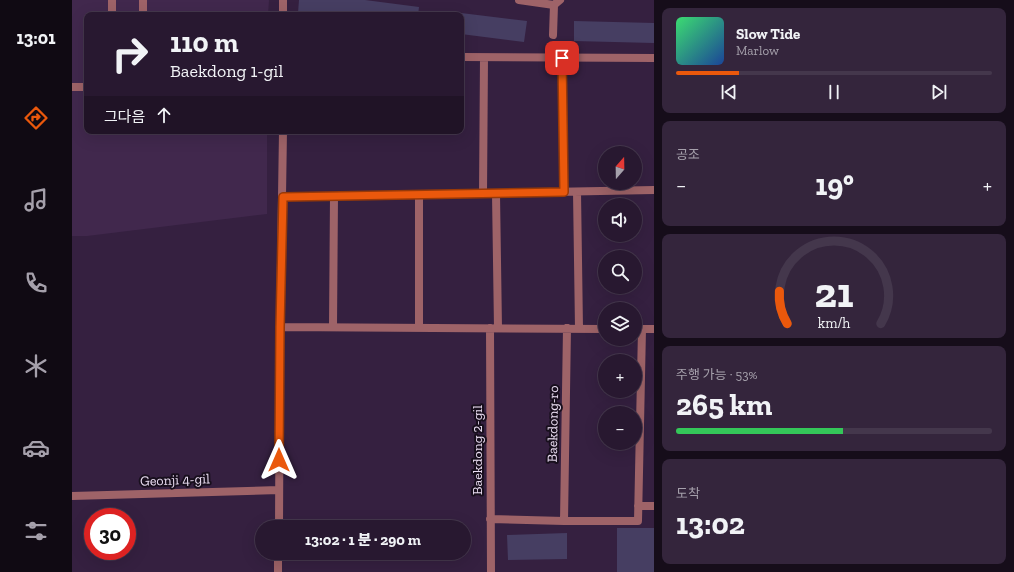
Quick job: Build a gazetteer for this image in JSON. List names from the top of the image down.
{
  "streets": {
    "street": ["Baekdong-ro", "Baekdong 2-gil", "Geonji 4-gil"]
  },
  "north": "top",
  "page": {
    "tabs": "13:01",
    "turn": ["110 m", "Baekdong 1-gil"],
    "song": ["Slow Tide", "Marlow"],
    "then": "그다음",
    "tile": [
      "공조",
      ["주행 가능 · 53%", "265 km"],
      ["도착", "13:02"]
    ],
    "map_buttons": ["+", "−"],
    "heat": ["−", "19°", "+"],
    "limit": "30",
    "trip": "13:02 · 1 분 · 290 m",
    "gauge": ["21", "km/h"]
  }
}
